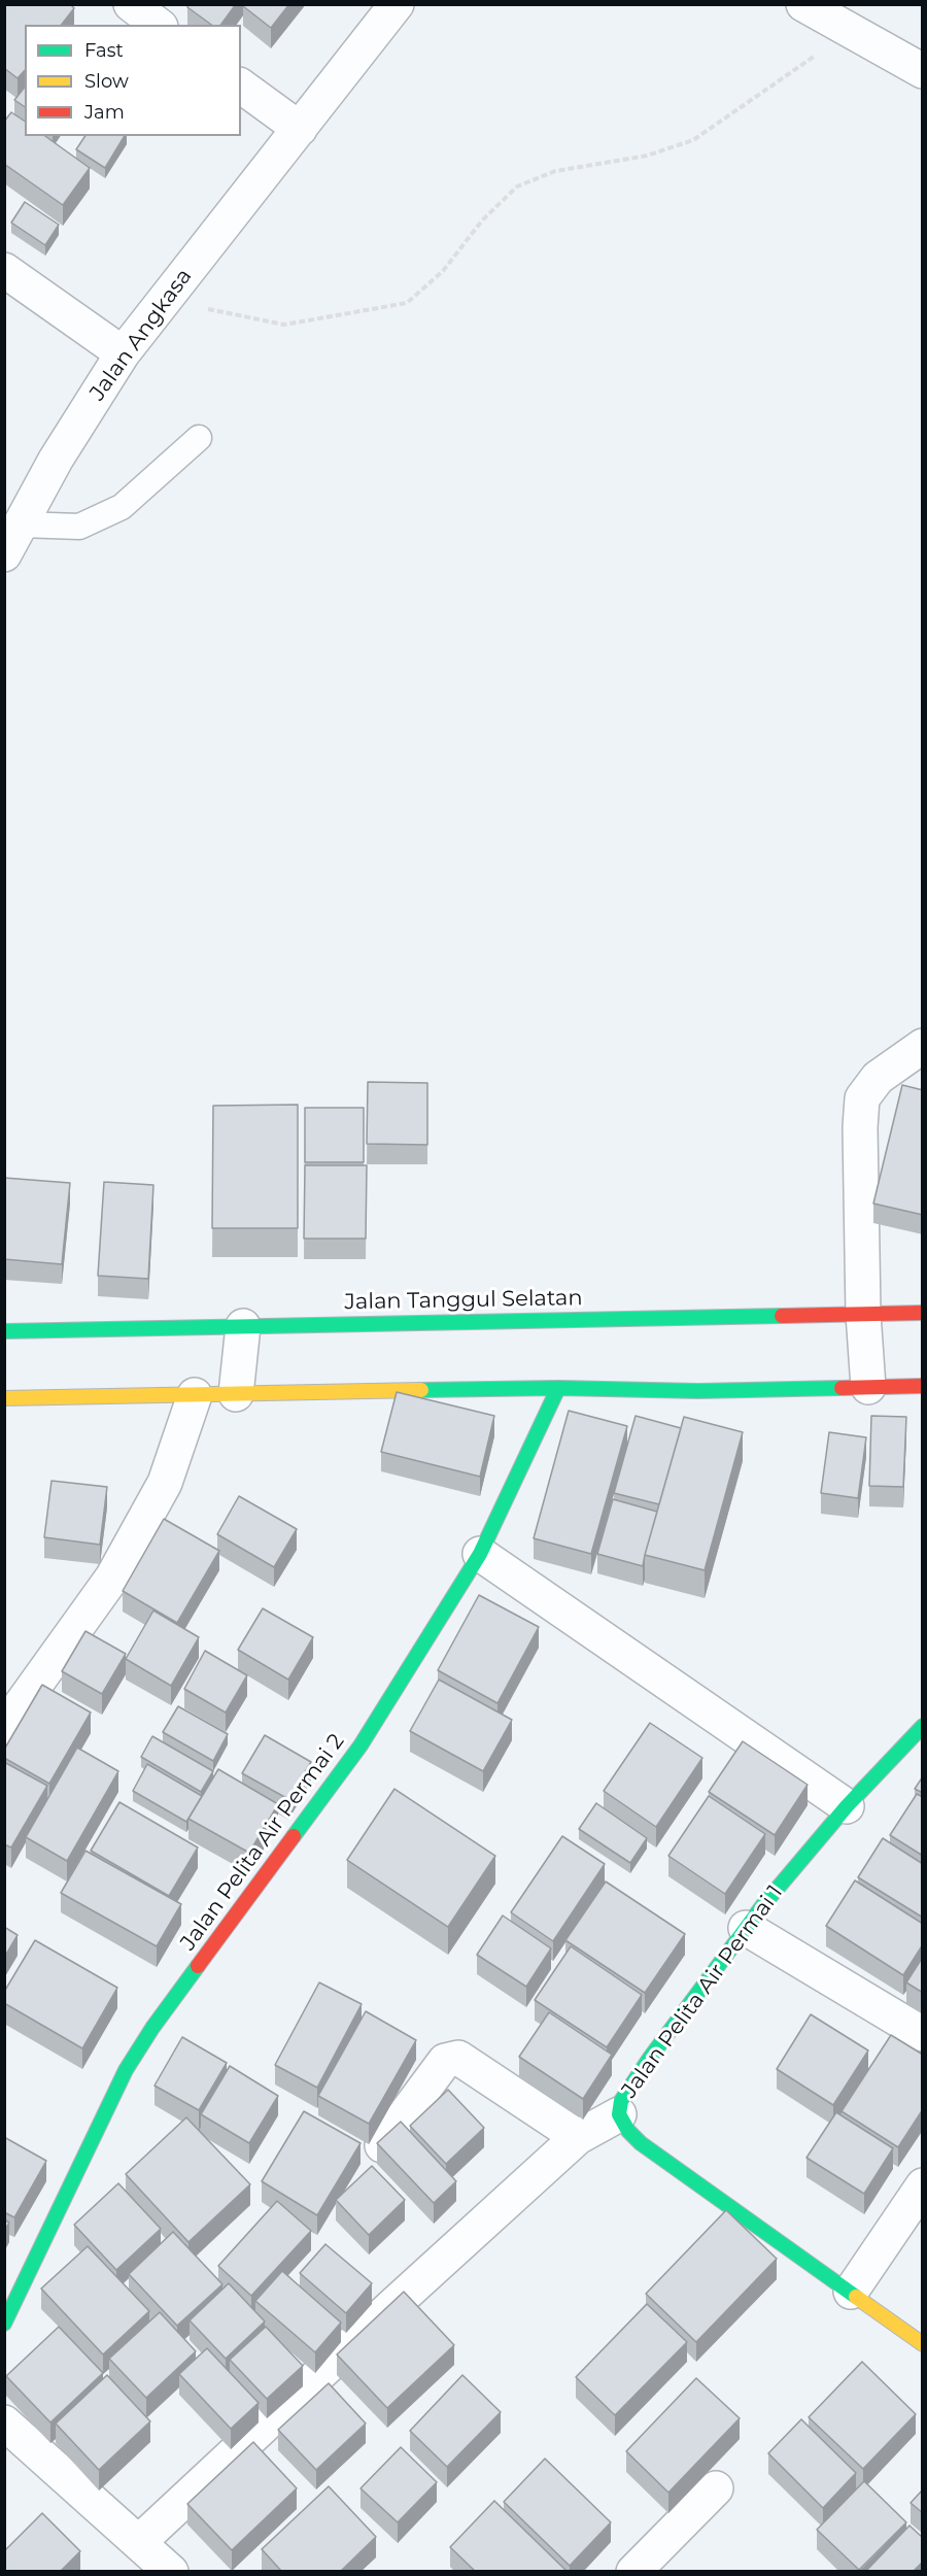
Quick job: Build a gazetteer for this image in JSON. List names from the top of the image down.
{
  "streets": {
    "street": [
      "Jalan Angkasa",
      "Jalan Tanggul Selatan",
      "Jalan Pelita Air Permai 2",
      "Jalan Pelita Air Permai 1"
    ]
  },
  "legend": ["Fast", "Slow", "Jam"]
}
